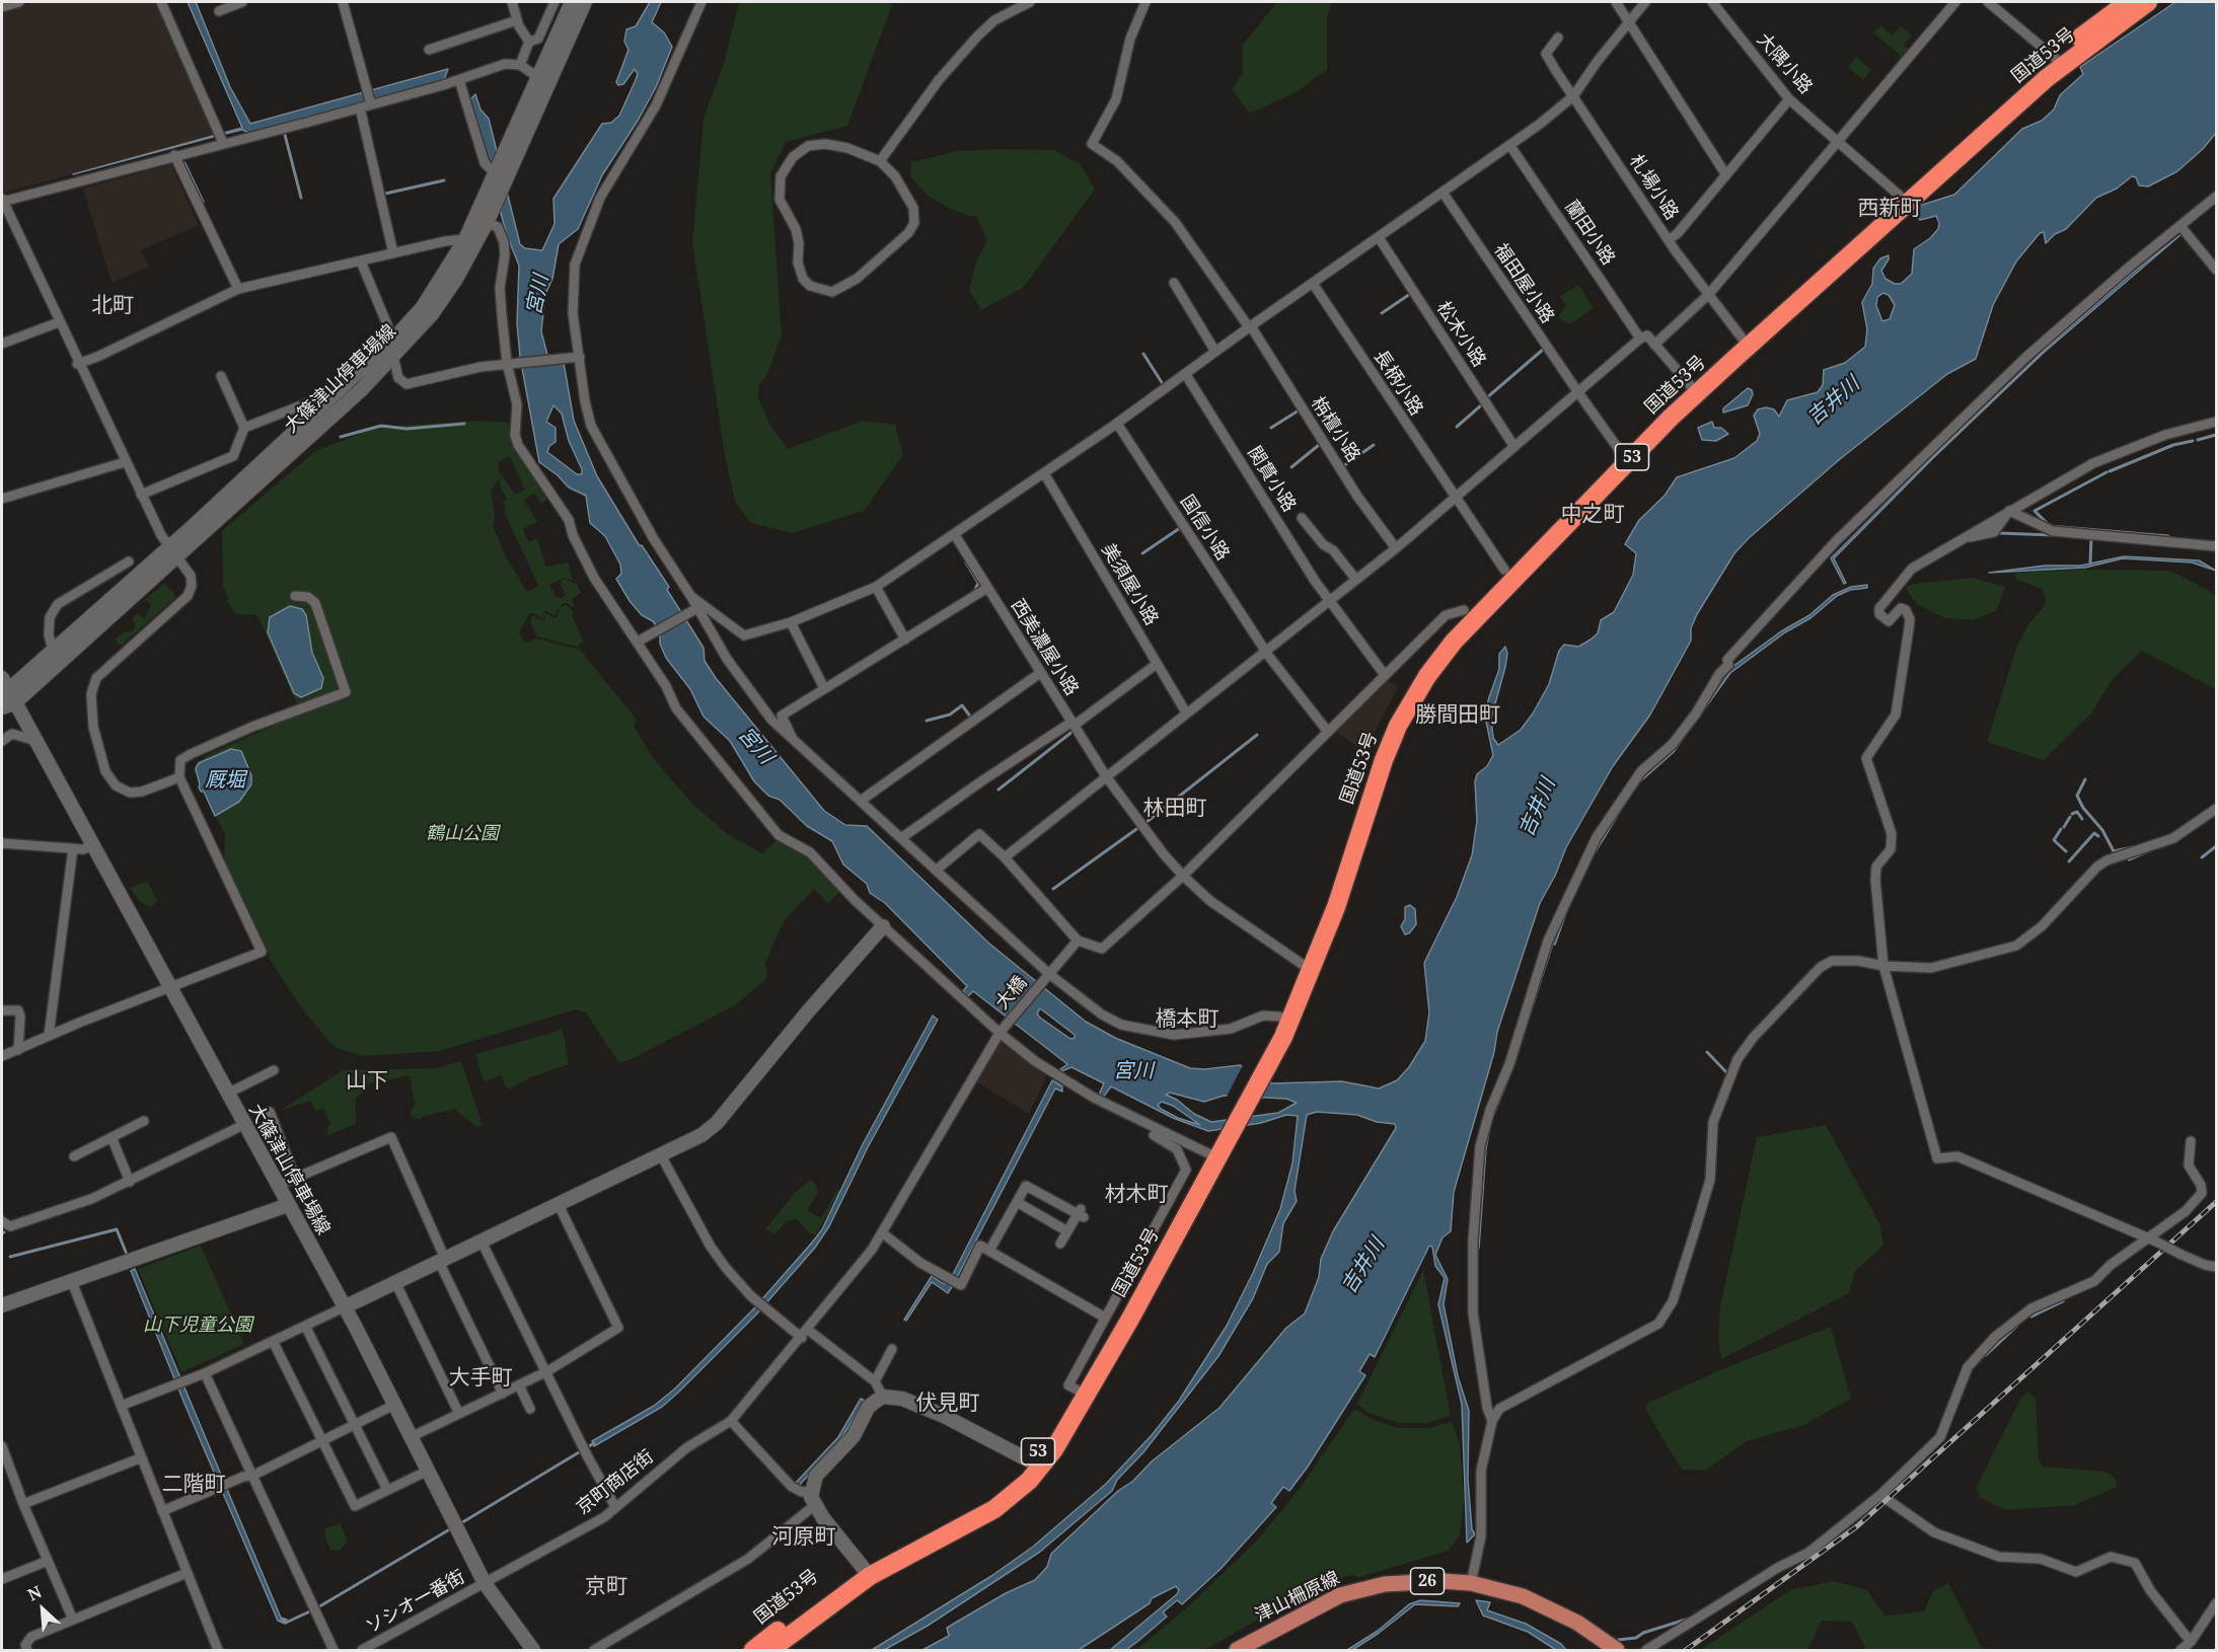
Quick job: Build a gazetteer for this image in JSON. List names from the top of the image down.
{
  "streets": {
    "highway": ["国道53号", "53"],
    "main road": ["大篠津山停車場線", "26", "津山柵原線"],
    "street": [
      "大隅小路",
      "札場小路",
      "蘭田小路",
      "福田屋小路",
      "松木小路",
      "長柄小路",
      "栴檀小路",
      "関貫小路",
      "国信小路",
      "美須屋小路",
      "西美濃屋小路",
      "大橋",
      "京町商店街",
      "ソシオ一番街"
    ]
  },
  "crossings": [
    ["国道53号", "大隅小路"],
    ["国道53号", "札場小路"],
    ["国道53号", "福田屋小路"],
    ["国道53号", "長柄小路"],
    ["国道53号", "西美濃屋小路"],
    ["大篠津山停車場線", "京町商店街"],
    ["大篠津山停車場線", "ソシオ一番街"],
    ["大橋", "京町商店街"],
    ["京町商店街", "ソシオ一番街"]
  ],
  "districts": [
    "西新町",
    "北町",
    "中之町",
    "勝間田町",
    "林田町",
    "橋本町",
    "山下",
    "材木町",
    "大手町",
    "伏見町",
    "二階町",
    "河原町",
    "京町"
  ],
  "water": ["宮川", "吉井川", "厩堀"],
  "parks": ["鶴山公園", "山下児童公園"],
  "north": "top left"
}
